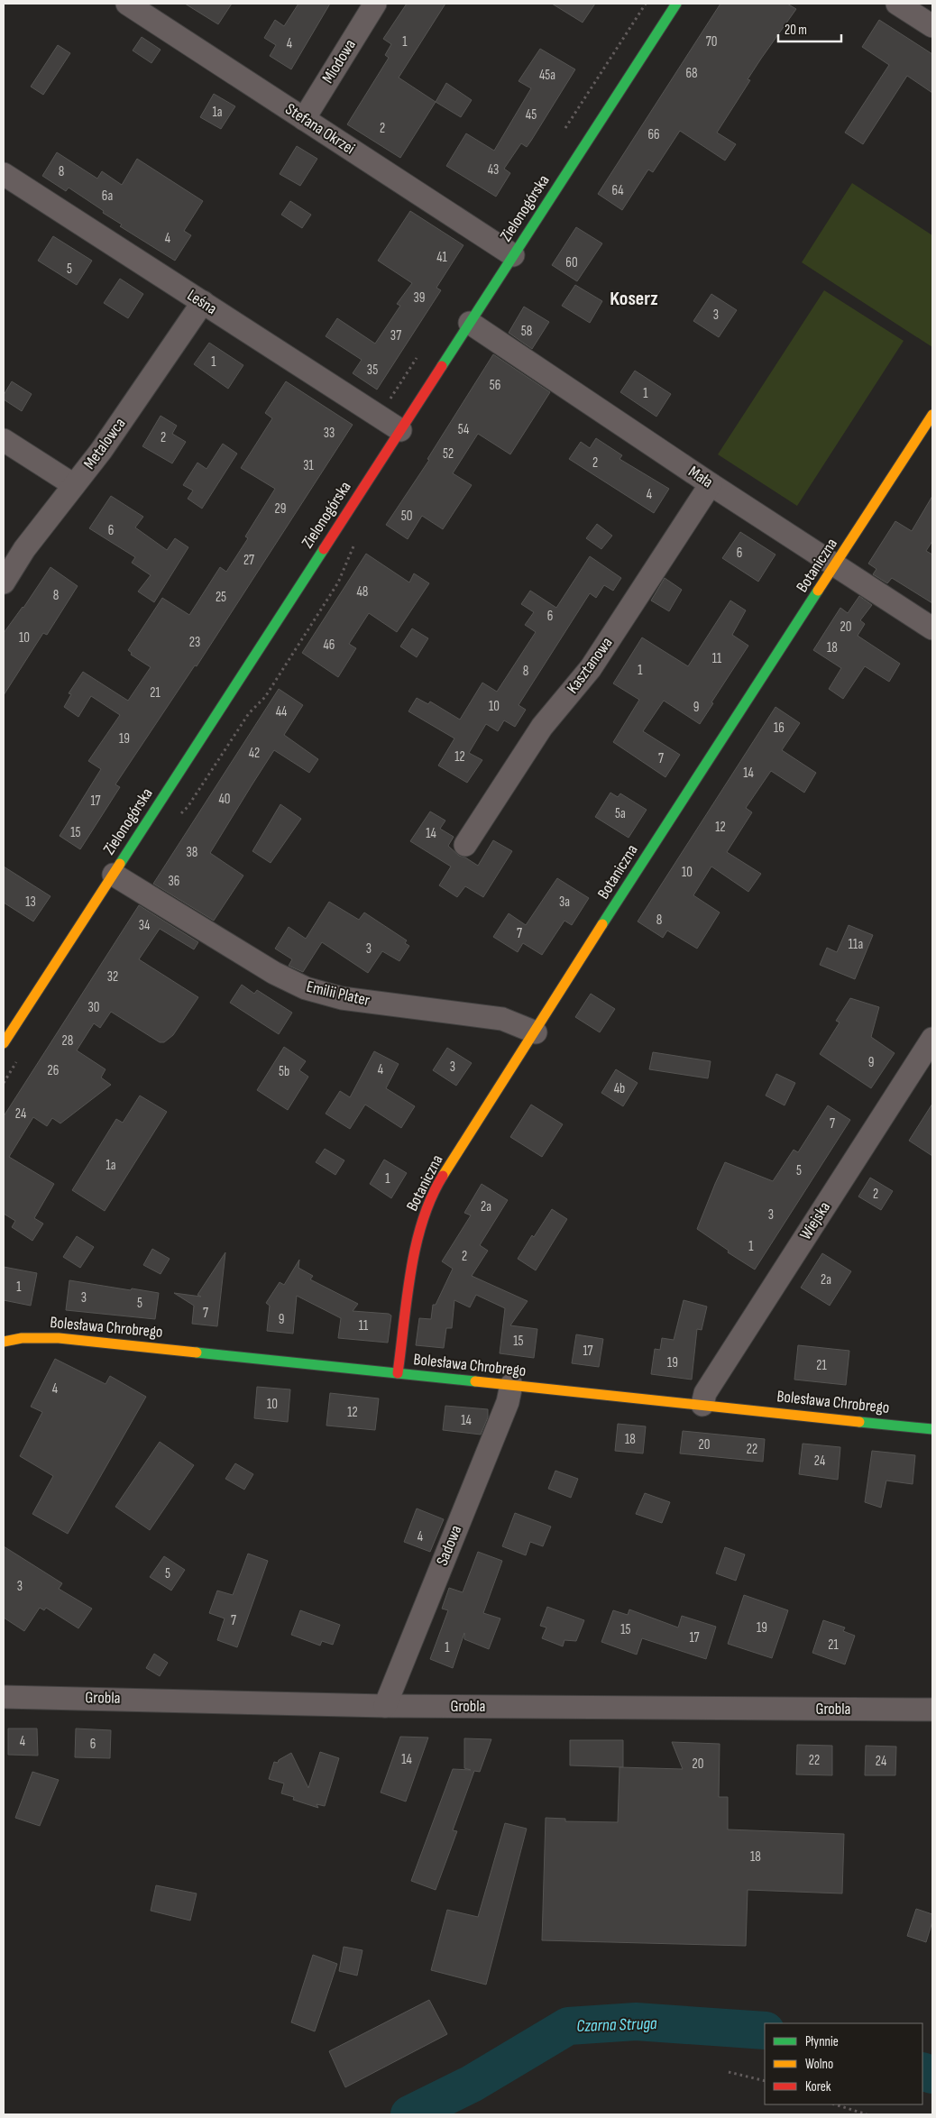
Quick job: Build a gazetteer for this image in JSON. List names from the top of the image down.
{
  "streets": {
    "street": [
      "Miodowa",
      "Stefana Okrzei",
      "Zielonogórska",
      "Leśna",
      "Metalowca",
      "Mała",
      "Botaniczna",
      "Kasztanowa",
      "Emilii Plater",
      "Wiejska",
      "Bolesława Chrobrego",
      "Sadowa",
      "Grobla"
    ]
  },
  "crossings": [
    ["Miodowa", "Stefana Okrzei"],
    ["Stefana Okrzei", "Zielonogórska"],
    ["Zielonogórska", "Leśna"],
    ["Zielonogórska", "Mała"],
    ["Zielonogórska", "Emilii Plater"],
    ["Leśna", "Metalowca"],
    ["Mała", "Botaniczna"],
    ["Mała", "Kasztanowa"],
    ["Botaniczna", "Emilii Plater"],
    ["Botaniczna", "Bolesława Chrobrego"],
    ["Wiejska", "Bolesława Chrobrego"],
    ["Bolesława Chrobrego", "Sadowa"],
    ["Sadowa", "Grobla"]
  ],
  "districts": ["Koserz"],
  "water": ["Czarna Struga"],
  "house_numbers": [
    "1",
    "70",
    "4",
    "68",
    "45a",
    "1a",
    "45",
    "2",
    "66",
    "43",
    "8",
    "64",
    "6a",
    "4",
    "41",
    "60",
    "5",
    "39",
    "3",
    "58",
    "37",
    "1",
    "35",
    "56",
    "1",
    "54",
    "33",
    "2",
    "52",
    "2",
    "31",
    "4",
    "29",
    "50",
    "6",
    "6",
    "27",
    "48",
    "8",
    "25",
    "6",
    "20",
    "10",
    "23",
    "46",
    "18",
    "11",
    "1",
    "8",
    "21",
    "10",
    "9",
    "44",
    "16",
    "19",
    "42",
    "12",
    "7",
    "14",
    "40",
    "17",
    "5a",
    "12",
    "15",
    "14",
    "38",
    "10",
    "36",
    "13",
    "3a",
    "8",
    "34",
    "7",
    "11a",
    "3",
    "32",
    "30",
    "28",
    "9",
    "3",
    "4",
    "26",
    "5b",
    "4b",
    "24",
    "7",
    "1a",
    "5",
    "1",
    "2",
    "2a",
    "3",
    "1",
    "2",
    "2a",
    "1",
    "3",
    "5",
    "7",
    "9",
    "11",
    "15",
    "17",
    "19",
    "21",
    "4",
    "10",
    "12",
    "14",
    "18",
    "20",
    "22",
    "24",
    "4",
    "5",
    "3",
    "7",
    "19",
    "15",
    "17",
    "21",
    "1",
    "4",
    "6",
    "14",
    "22",
    "24",
    "20",
    "18"
  ],
  "legend": ["Płynnie", "Wolno", "Korek"],
  "scale_bar": "20 m"
}
